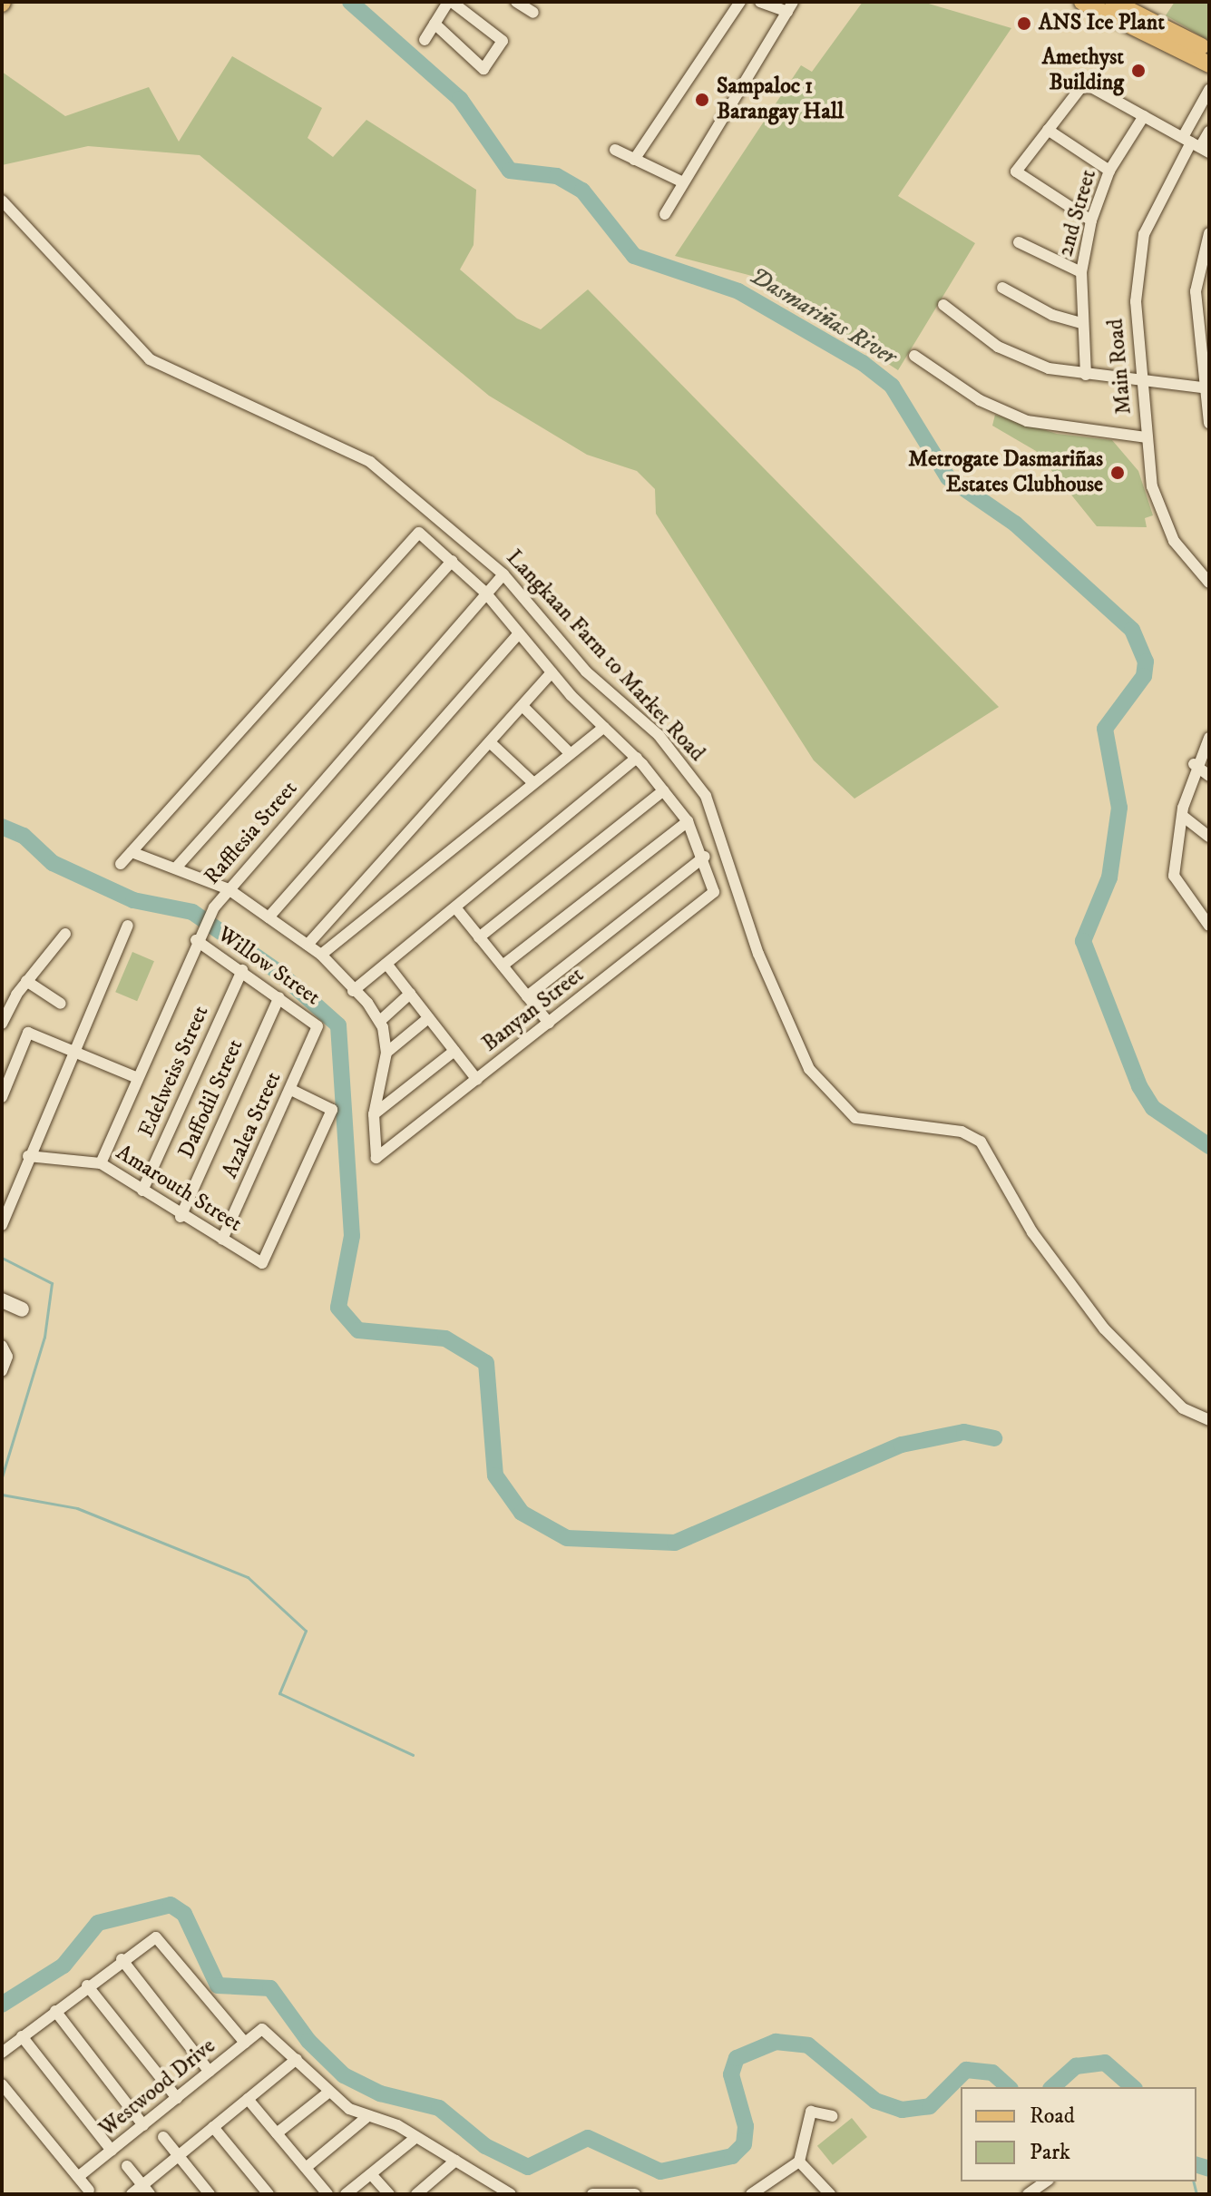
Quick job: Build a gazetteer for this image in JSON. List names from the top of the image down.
{
  "streets": {
    "street": [
      "2nd Street",
      "Main Road",
      "Langkaan Farm to Market Road",
      "Rafflesia Street",
      "Willow Street",
      "Banyan Street",
      "Edelweiss Street",
      "Daffodil Street",
      "Azalea Street",
      "Amarouth Street",
      "Westwood Drive"
    ]
  },
  "crossings": [
    ["Langkaan Farm to Market Road", "Rafflesia Street"],
    ["Rafflesia Street", "Willow Street"],
    ["Rafflesia Street", "Amarouth Street"],
    ["Willow Street", "Edelweiss Street"],
    ["Willow Street", "Daffodil Street"],
    ["Willow Street", "Azalea Street"],
    ["Edelweiss Street", "Amarouth Street"],
    ["Daffodil Street", "Amarouth Street"],
    ["Azalea Street", "Amarouth Street"]
  ],
  "water": ["Dasmariñas River"],
  "places": [
    "ANS Ice Plant",
    "Amethyst Building",
    "Sampaloc 1 Barangay Hall",
    "Metrogate Dasmariñas Estates Clubhouse"
  ],
  "legend": ["Road", "Park"]
}
